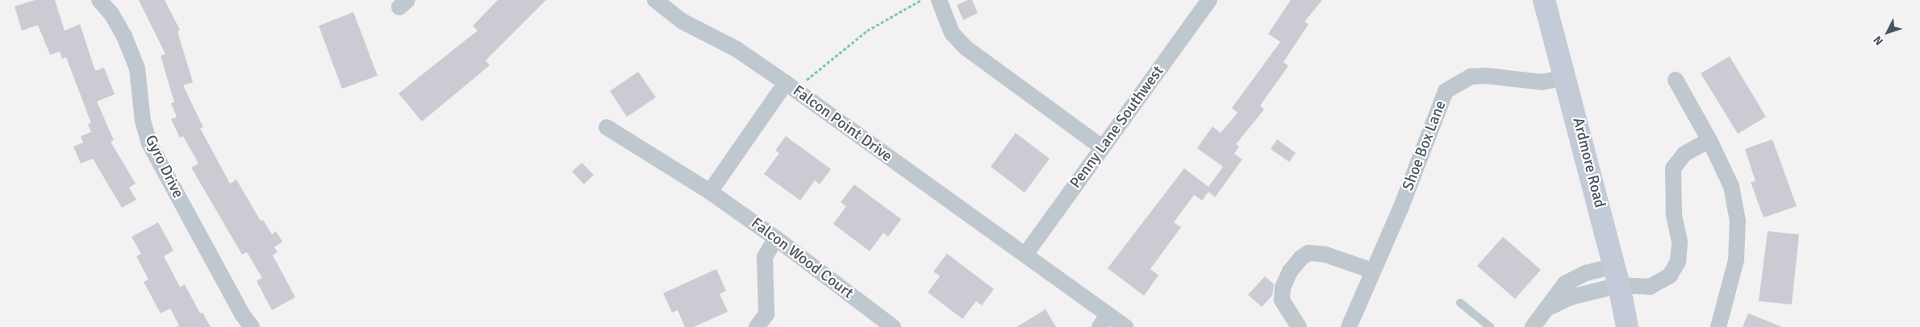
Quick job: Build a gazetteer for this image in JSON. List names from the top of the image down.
{
  "streets": {
    "street": [
      "Falcon Point Drive",
      "Penny Lane Southwest",
      "Shoe Box Lane",
      "Ardmore Road",
      "Gyro Drive",
      "Falcon Wood Court"
    ]
  },
  "crossings": [
    ["Falcon Point Drive", "Penny Lane Southwest"],
    ["Shoe Box Lane", "Ardmore Road"]
  ],
  "north": "bottom left"
}
